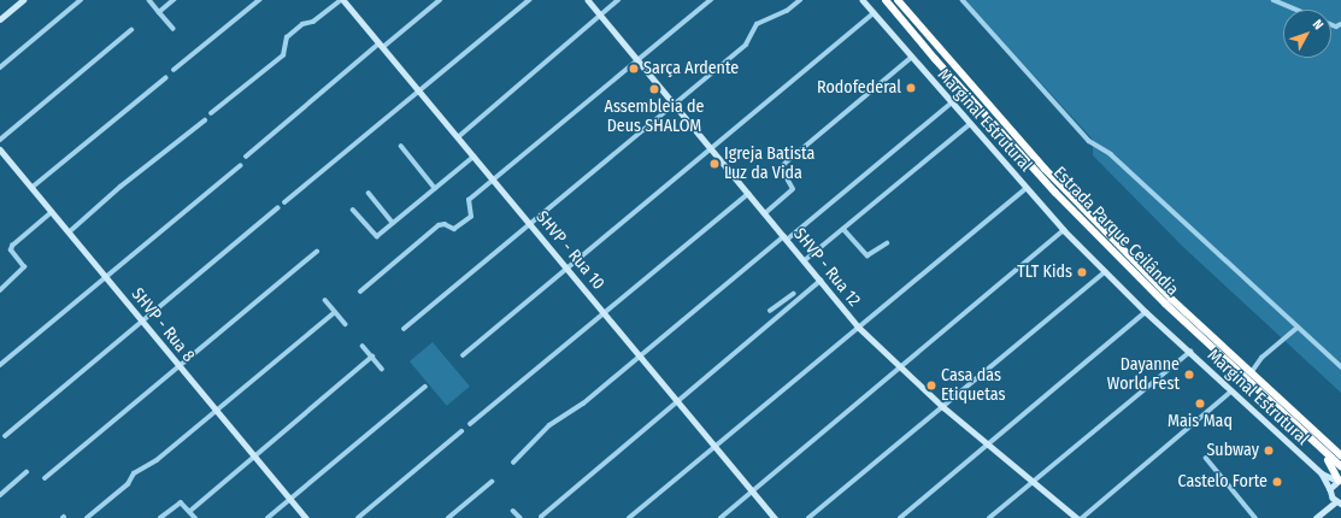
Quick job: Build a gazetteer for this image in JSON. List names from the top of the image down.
{
  "streets": {
    "highway": ["Estrada Parque Ceilândia"],
    "street": [
      "Marginal Estrutural",
      "SHVP - Rua 10",
      "SHVP - Rua 12",
      "SHVP - Rua 8"
    ]
  },
  "places": [
    "Sarça Ardente",
    "Rodofederal",
    "Assembleia de Deus SHALOM",
    "Igreja Batista Luz da Vida",
    "TLT Kids",
    "Dayanne World Fest",
    "Casa das Etiquetas",
    "Mais Maq",
    "Subway",
    "Castelo Forte"
  ],
  "north": "top right"
}
